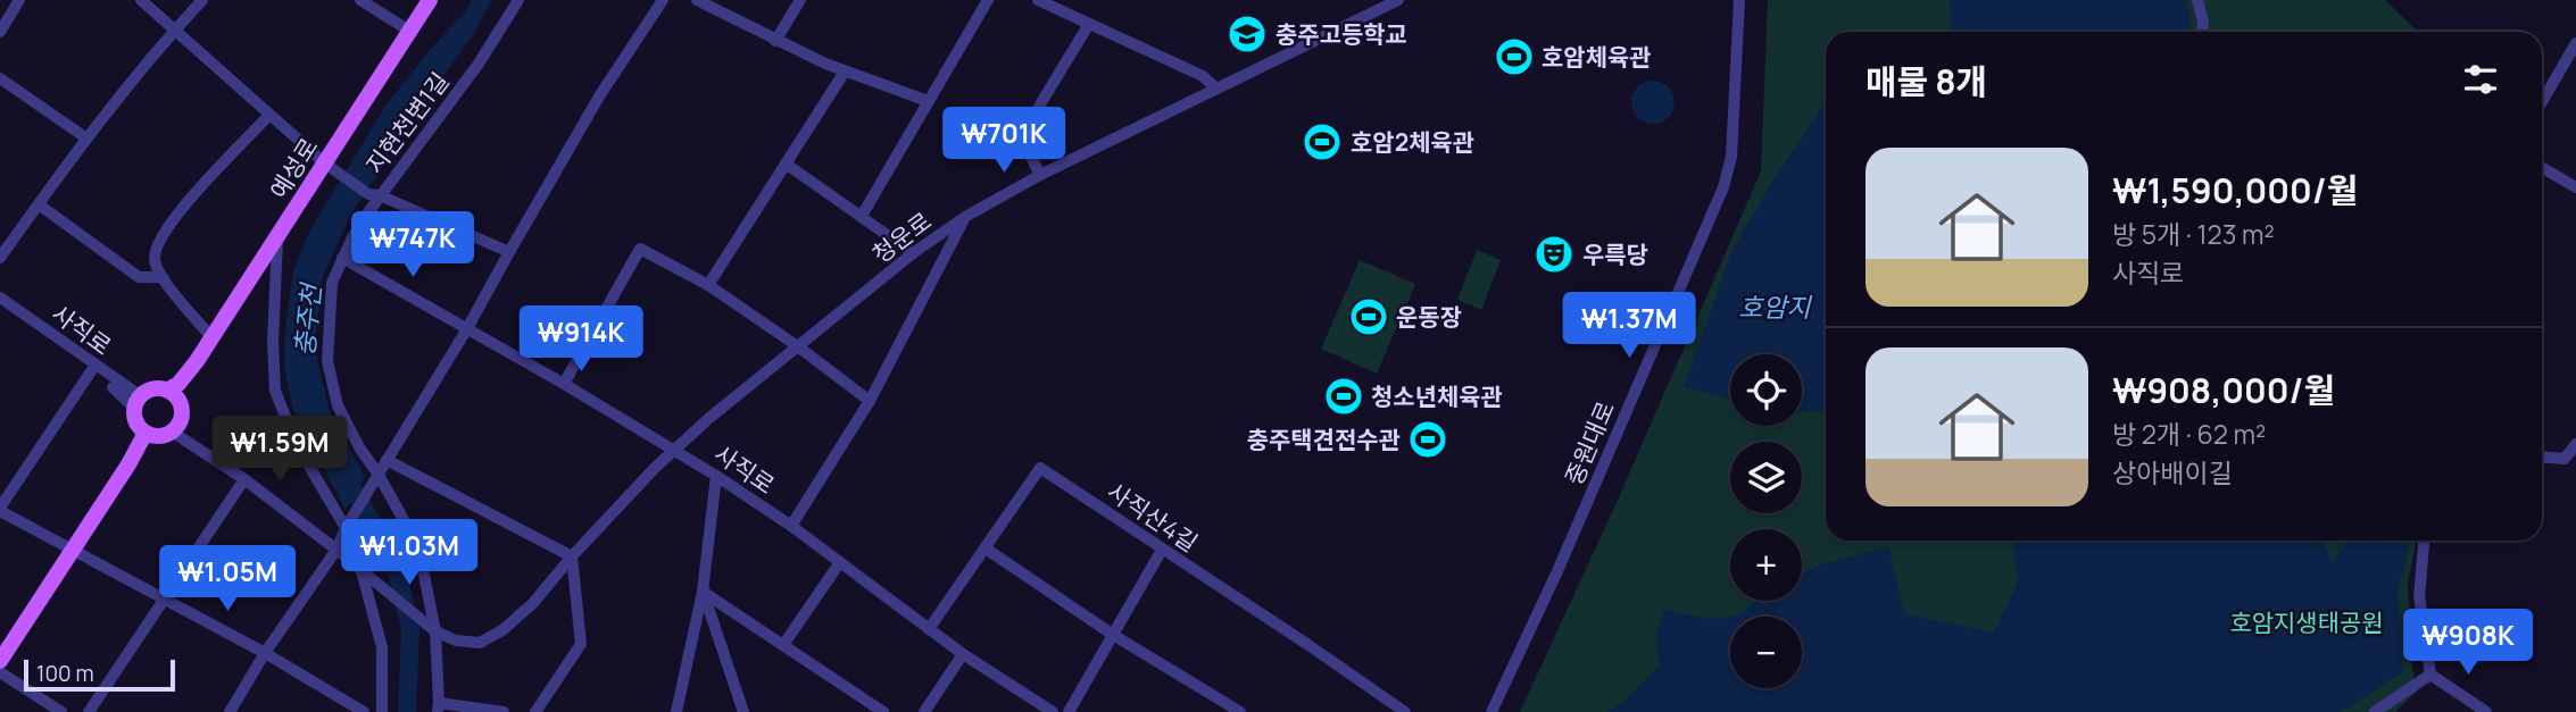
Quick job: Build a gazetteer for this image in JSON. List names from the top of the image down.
{
  "streets": {
    "main road": ["예성로"],
    "street": [
      "지현천변1길",
      "청운로",
      "사직로",
      "중원대로",
      "사직산4길"
    ]
  },
  "crossings": [
    ["지현천변1길", "사직로"],
    ["청운로", "사직로"],
    ["사직로", "사직산4길"]
  ],
  "water": ["호암지", "충주천"],
  "parks": ["호암지생태공원"],
  "places": {
    "school or university": ["충주고등학교"],
    "sports": [
      "호암체육관",
      "호암2체육관",
      "운동장",
      "청소년체육관",
      "충주택견전수관"
    ],
    "theatre": ["우륵당"]
  },
  "scale_bar": "100 m",
  "page": {
    "heading": "매물 8개",
    "price": [
      "₩701K",
      "₩747K",
      "₩1.37M",
      "₩914K",
      "₩1.59M",
      "₩1.03M",
      "₩1.05M",
      "₩908K"
    ],
    "list": [
      {
        "name": "₩1,590,000/월",
        "note": "방 5개 · 123 m² · 사직로"
      },
      {
        "name": "₩908,000/월",
        "note": "방 2개 · 62 m² · 상아배이길"
      }
    ],
    "map_buttons": ["+", "−"],
    "scale": "100 m"
  }
}
